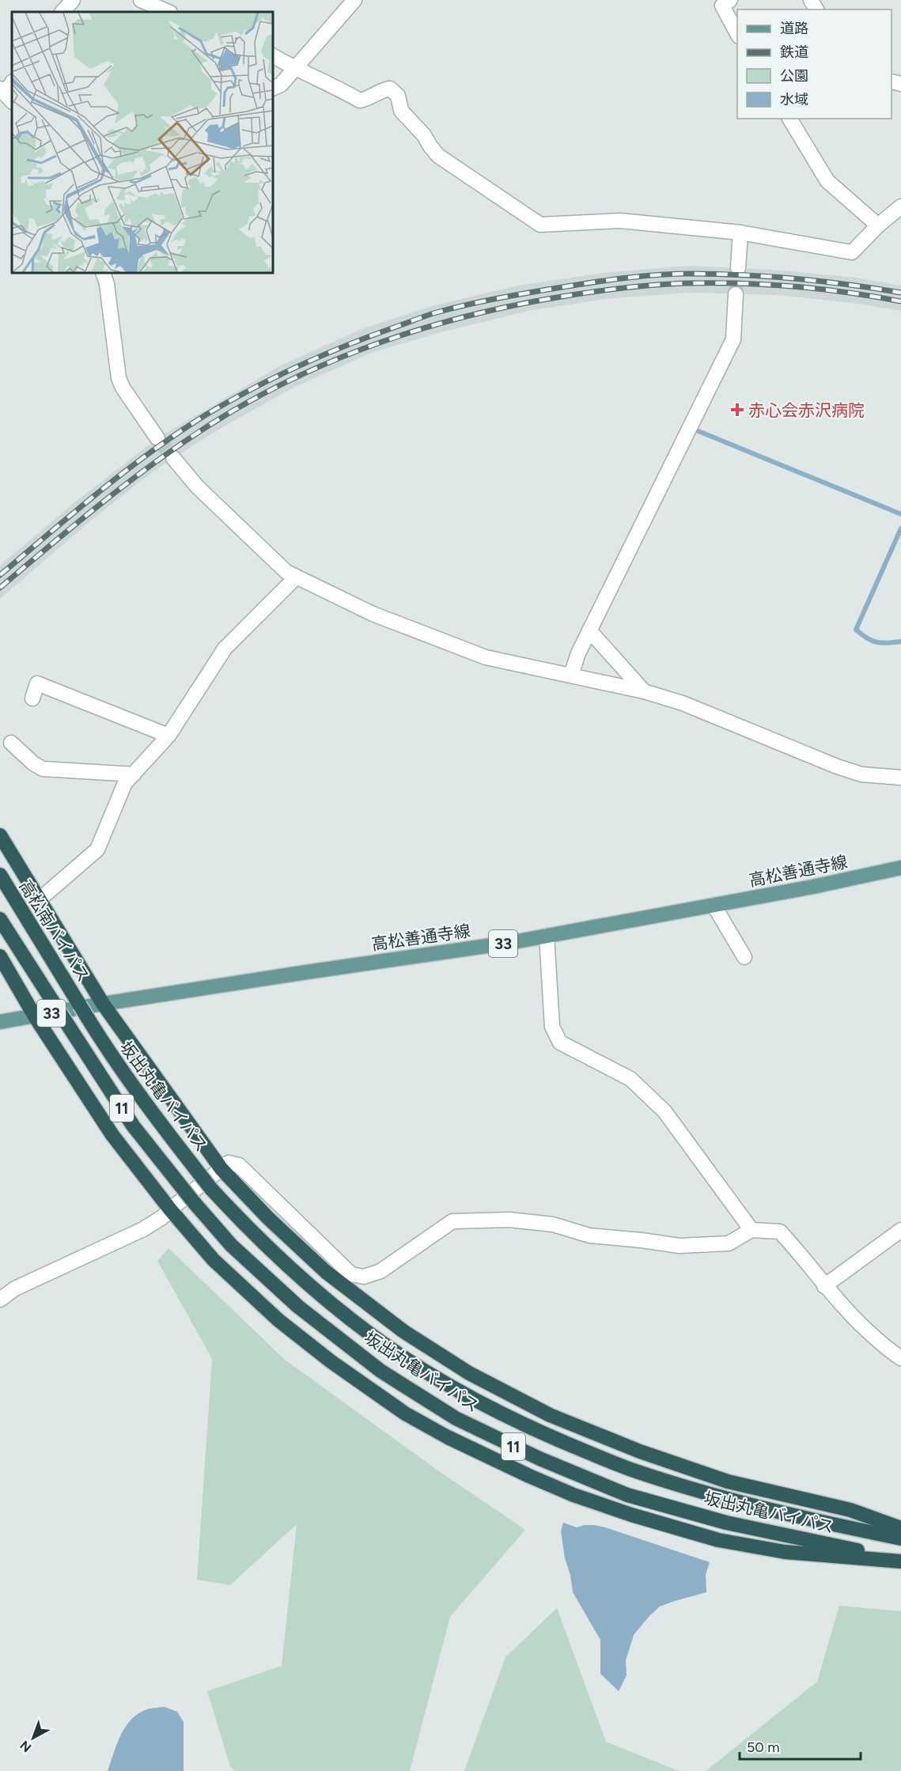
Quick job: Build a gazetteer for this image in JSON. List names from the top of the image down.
{
  "streets": {
    "highway": ["高松南バイパス", "坂出丸亀バイパス", "11"],
    "main road": ["高松善通寺線", "33"]
  },
  "crossings": [
    ["高松南バイパス", "坂出丸亀バイパス"]
  ],
  "places": {
    "health": ["赤心会赤沢病院"]
  },
  "legend": [
    "道路",
    "鉄道",
    "公園",
    "水域"
  ],
  "scale_bar": "50 m",
  "north": "bottom left"
}
